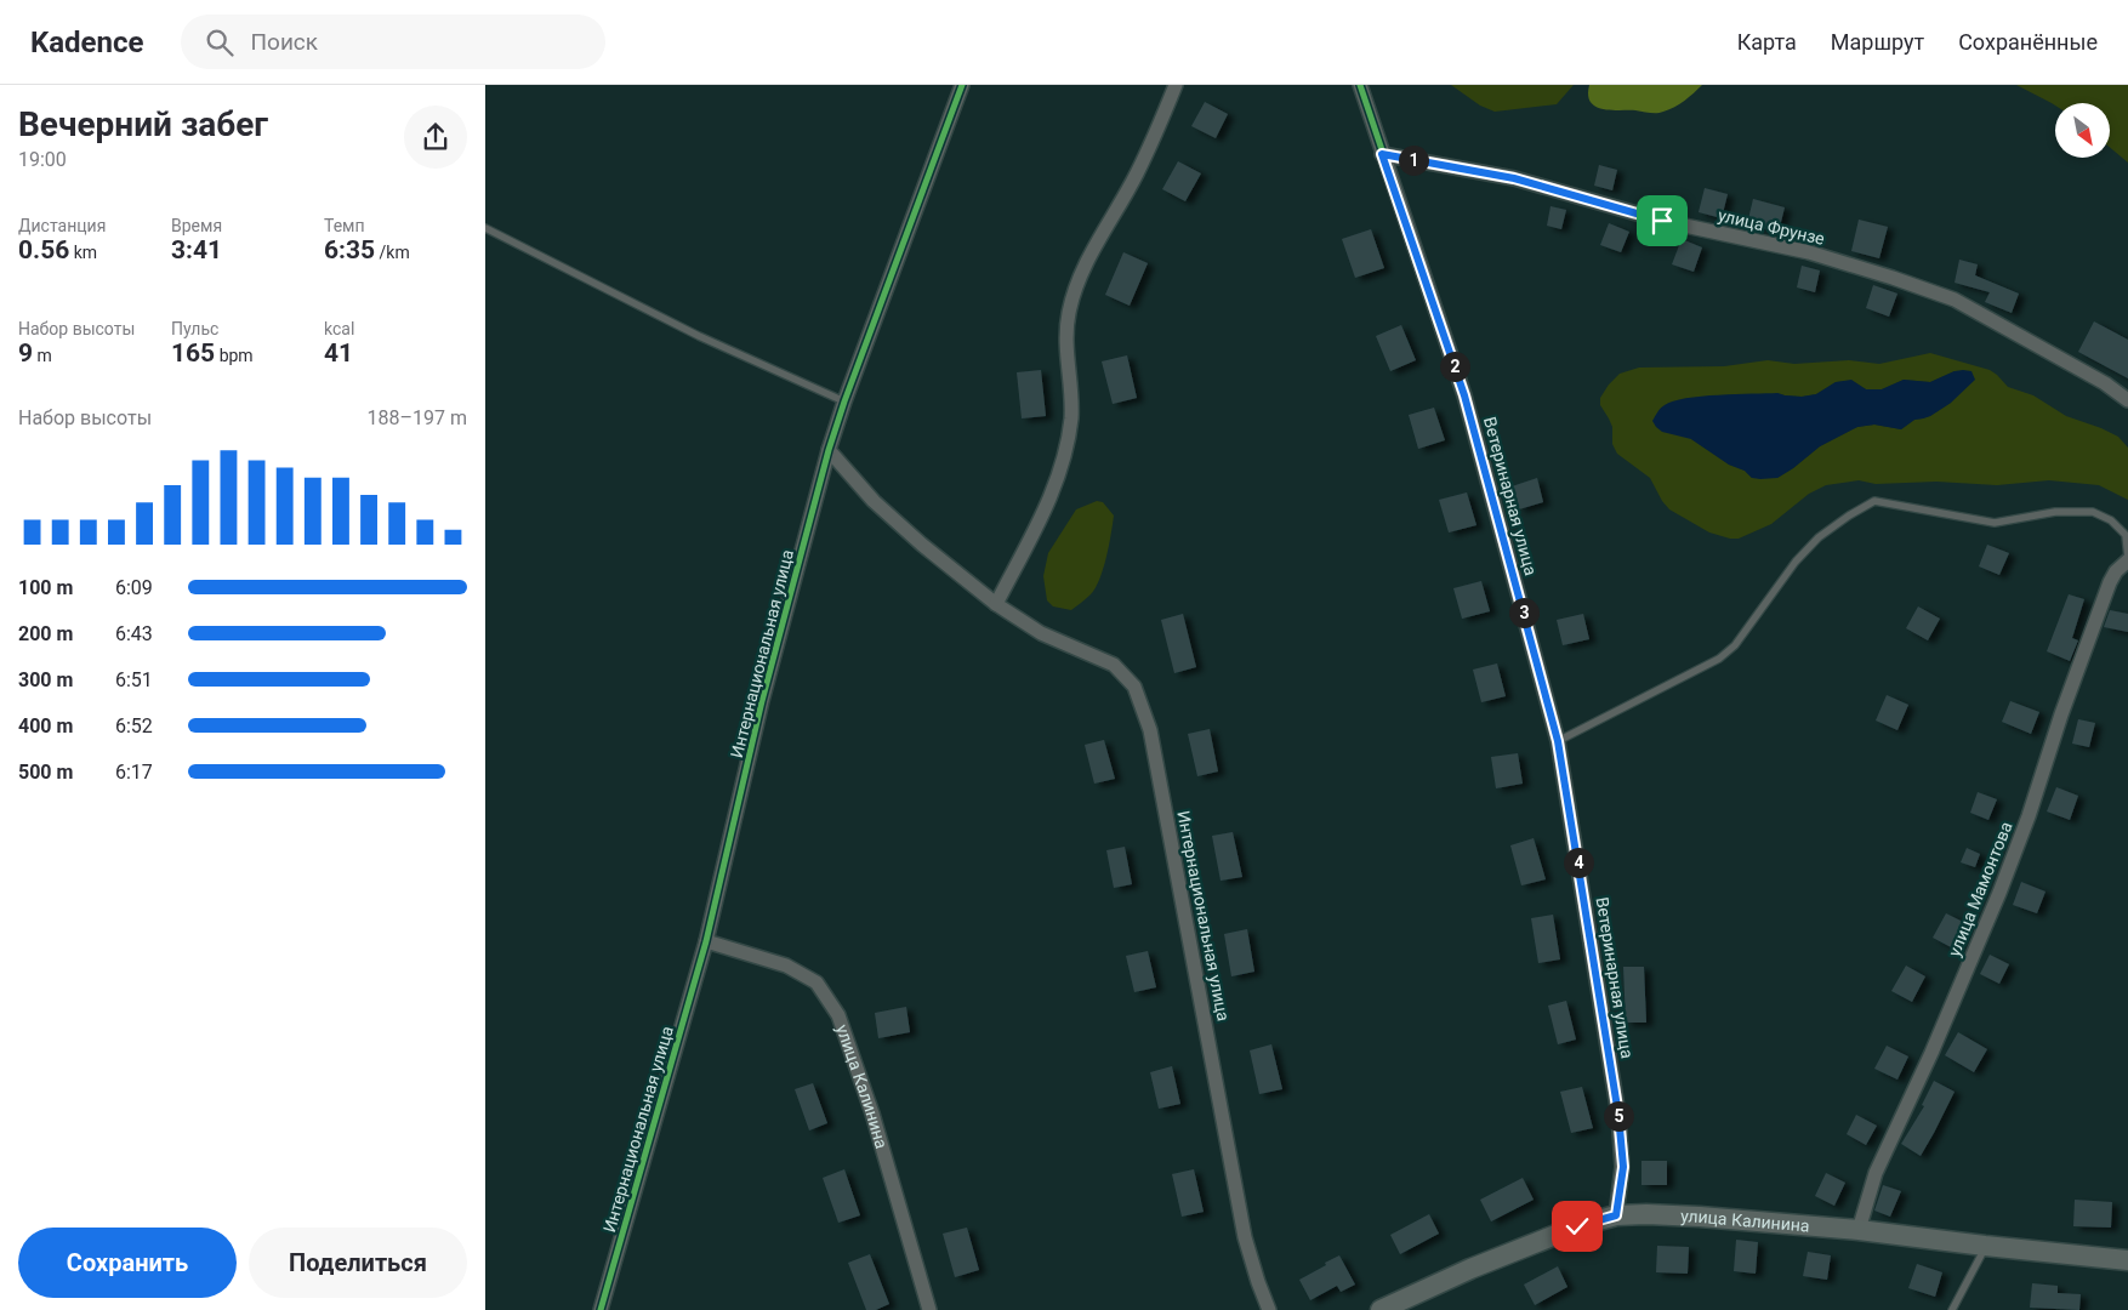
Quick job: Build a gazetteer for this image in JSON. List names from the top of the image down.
{
  "streets": {
    "street": [
      "улица Фрунзе",
      "Ветеринарная улица",
      "Интернациональная улица",
      "улица Мамонтова",
      "улица Калинина"
    ]
  },
  "crossings": [
    ["улица Фрунзе", "Ветеринарная улица"],
    ["Ветеринарная улица", "улица Калинина"],
    ["Интернациональная улица", "улица Калинина"],
    ["улица Мамонтова", "улица Калинина"]
  ],
  "north": "bottom right",
  "page": {
    "header": "Kadence",
    "search": "Поиск",
    "nav": ["Карта", "Маршрут", "Сохранённые"],
    "heading": ["Вечерний забег", "19:00"],
    "pins": [
      "1",
      "2",
      "3",
      "4",
      "5"
    ],
    "stats": [
      ["Дистанция", "0.56 km"],
      ["Время", "3:41"],
      ["Темп", "6:35 /km"],
      ["Набор высоты", "9 m"],
      ["Пульс", "165 bpm"],
      ["kcal", "41"]
    ],
    "chart": ["Набор высоты", "188–197 m"],
    "list": [
      {
        "name": "100 m",
        "note": "6:09"
      },
      {
        "name": "200 m",
        "note": "6:43"
      },
      {
        "name": "300 m",
        "note": "6:51"
      },
      {
        "name": "400 m",
        "note": "6:52"
      },
      {
        "name": "500 m",
        "note": "6:17"
      }
    ],
    "buttons": ["Сохранить", "Поделиться"]
  }
}
